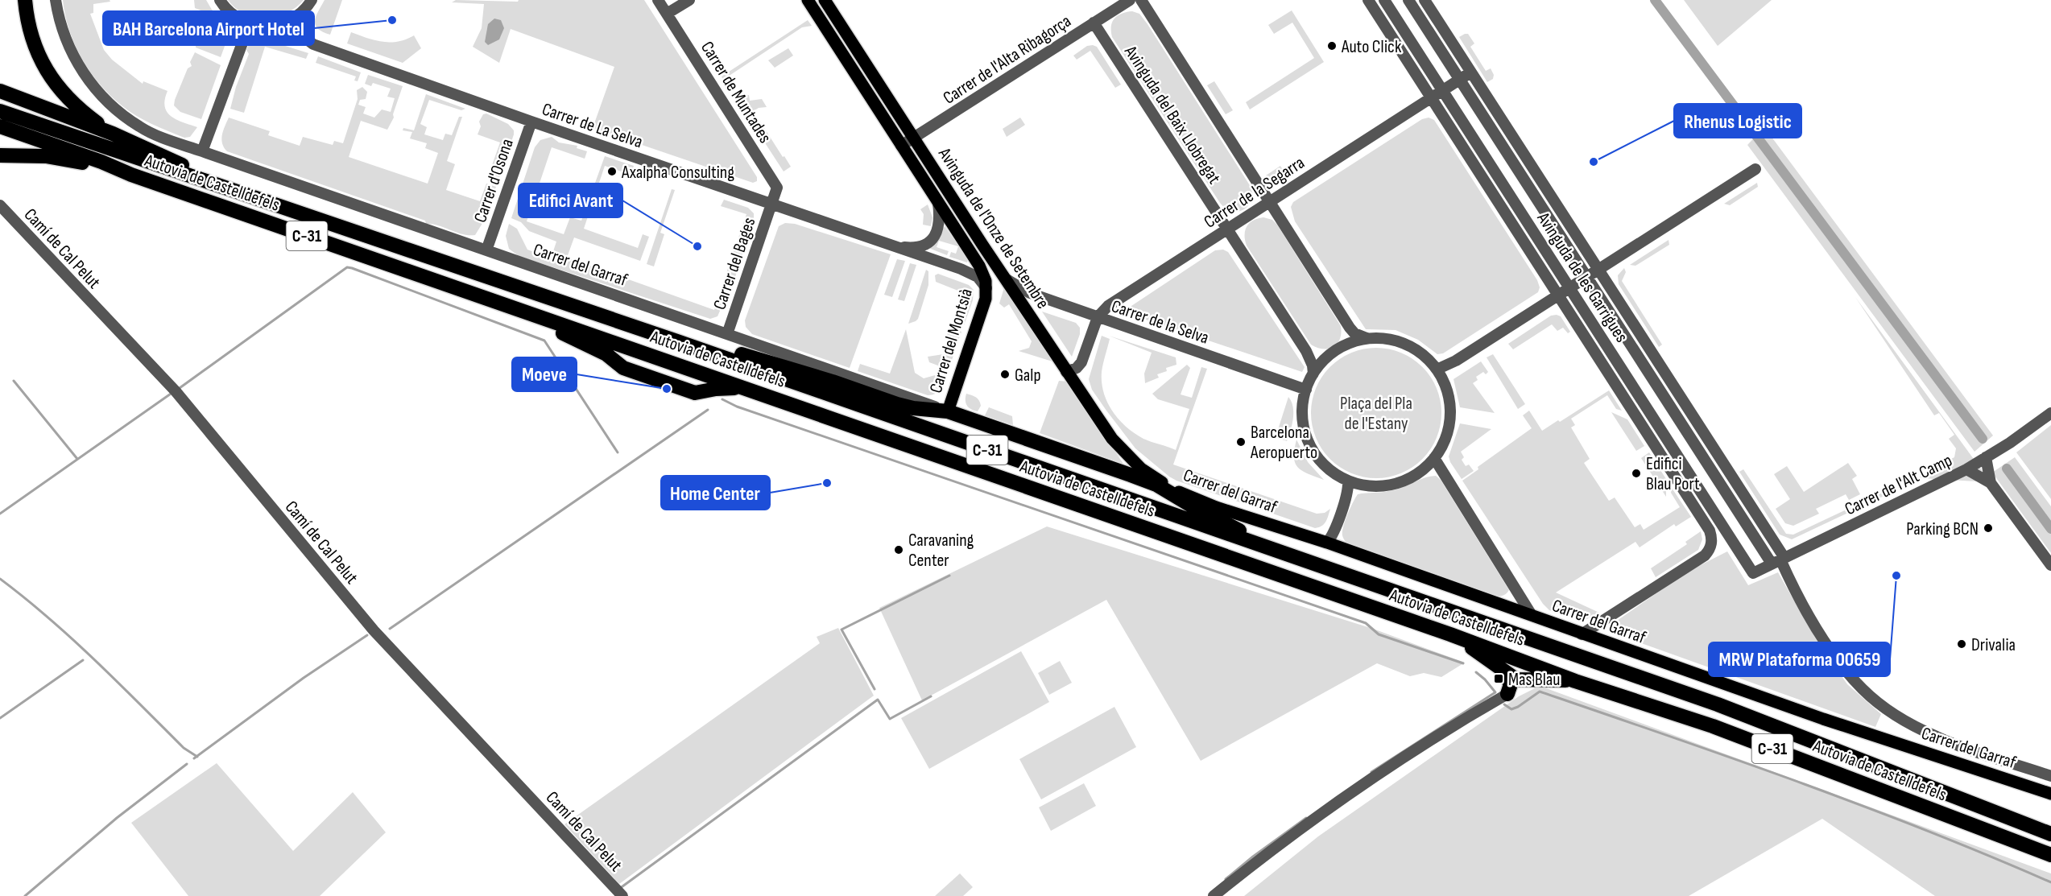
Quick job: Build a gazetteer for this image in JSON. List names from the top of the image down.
{
  "streets": {
    "highway": ["Autovia de Castelldefels", "C-31"],
    "main road": ["Avinguda de l'Onze de Setembre", "Carrer del Garraf", "Carrer del Montsià"],
    "street": [
      "Carrer de l'Alta Ribagorça",
      "Carrer de Muntades",
      "Avinguda del Baix Llobregat",
      "Carrer de La Selva",
      "Carrer d'Osona",
      "Carrer de la Segarra",
      "Camí de Cal Pelut",
      "Carrer del Bages",
      "Avinguda de les Garrigues",
      "Carrer de la Selva",
      "Carrer de l'Alt Camp"
    ]
  },
  "crossings": [
    ["Carrer de l'Alta Ribagorça", "Avinguda del Baix Llobregat"],
    ["Carrer de l'Alta Ribagorça", "Avinguda de l'Onze de Setembre"],
    ["Carrer de Muntades", "Carrer de La Selva"],
    ["Carrer de Muntades", "Carrer del Bages"],
    ["Avinguda del Baix Llobregat", "Carrer de la Segarra"],
    ["Avinguda del Baix Llobregat", "Carrer de la Selva"],
    ["Carrer de La Selva", "Carrer d'Osona"],
    ["Carrer de La Selva", "Avinguda de l'Onze de Setembre"],
    ["Carrer de La Selva", "Carrer del Bages"],
    ["Carrer de La Selva", "Carrer del Montsià"],
    ["Carrer d'Osona", "Carrer del Garraf"],
    ["Carrer de la Segarra", "Avinguda de l'Onze de Setembre"],
    ["Carrer de la Segarra", "Avinguda de les Garrigues"],
    ["Carrer de la Segarra", "Carrer de la Selva"],
    ["Avinguda de l'Onze de Setembre", "Carrer del Garraf"],
    ["Avinguda de l'Onze de Setembre", "Carrer de la Selva"],
    ["Avinguda de l'Onze de Setembre", "Carrer del Montsià"],
    ["Carrer del Bages", "Carrer del Garraf"],
    ["Carrer del Garraf", "Avinguda de les Garrigues"],
    ["Carrer del Garraf", "Carrer del Montsià"],
    ["Avinguda de les Garrigues", "Carrer de l'Alt Camp"]
  ],
  "parks": ["Plaça del Pla de l'Estany"],
  "places": {
    "other": [
      "BAH Barcelona Airport Hotel",
      "Auto Click",
      "Rhenus Logistic",
      "Axalpha Consulting",
      "Edifici Avant",
      "Galp",
      "Moeve",
      "Barcelona Aeropuerto",
      "Edifici Blau Port",
      "Home Center",
      "Parking BCN",
      "Caravaning Center",
      "MRW Plataforma 00659",
      "Drivalia"
    ],
    "transit": ["Mas Blau"]
  }
}
